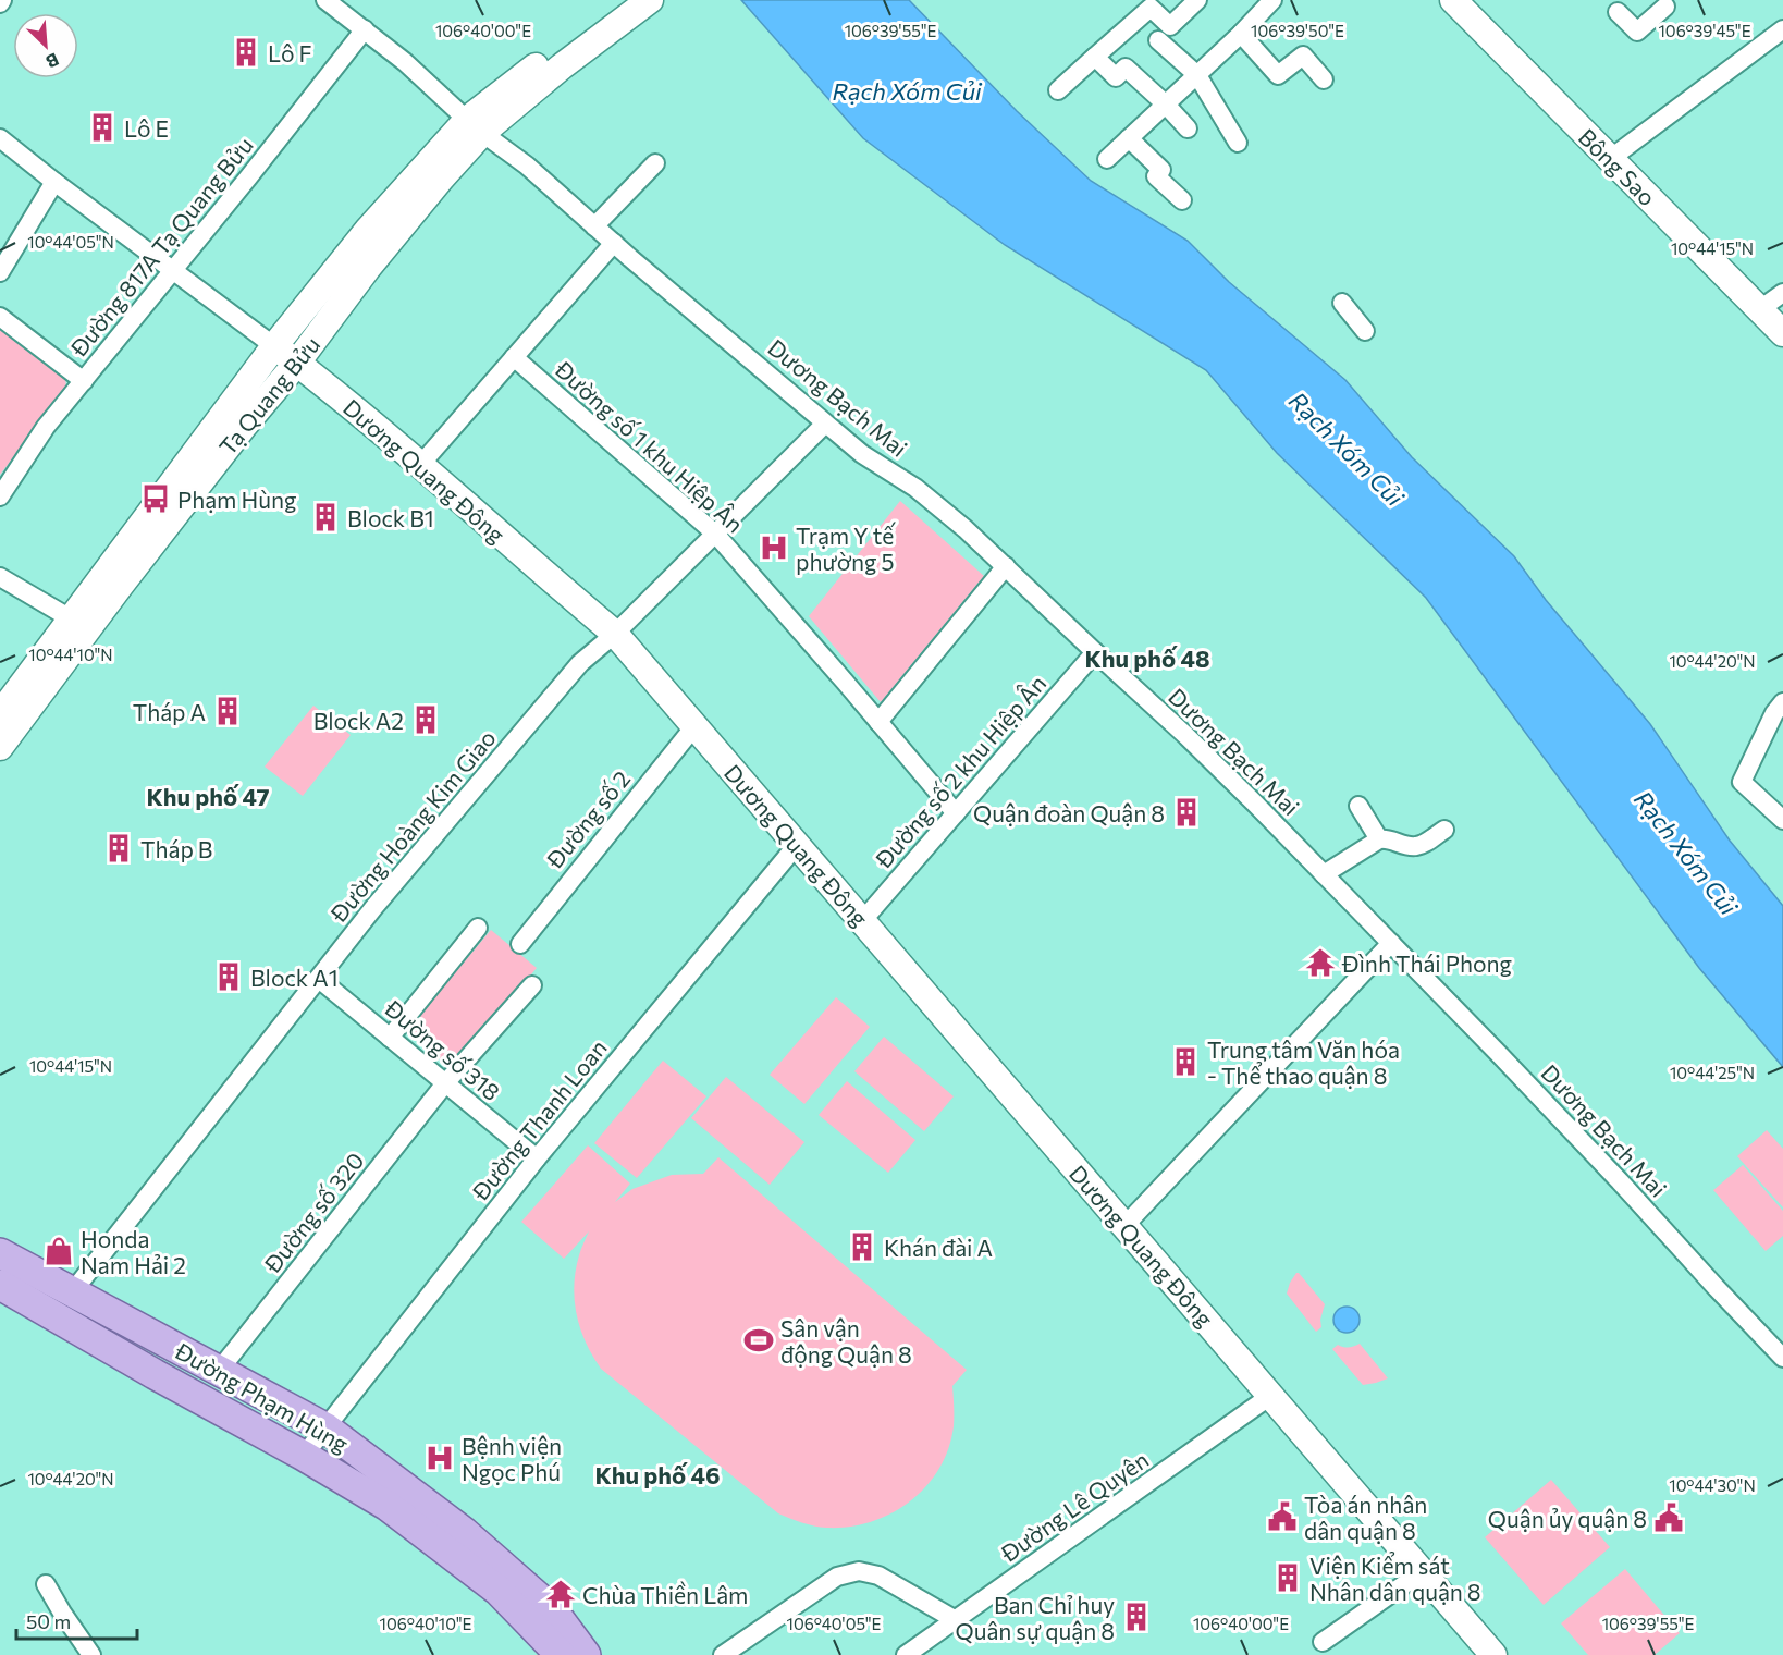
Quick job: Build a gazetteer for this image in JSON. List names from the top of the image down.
{
  "streets": {
    "main road": ["Đường Phạm Hùng"],
    "street": [
      "Bông Sao",
      "Đường 817A Tạ Quang Bửu",
      "Tạ Quang Bửu",
      "Dương Bạch Mai",
      "Đường số 1 khu Hiệp Ân",
      "Dương Quang Đông",
      "Đường số 2 khu Hiệp Ân",
      "Đường số 2",
      "Đường Hoàng Kim Giao",
      "Đường số 318",
      "Đường Thanh Loan",
      "Đường số 320",
      "Đường Lê Quyên"
    ]
  },
  "crossings": [
    ["Đường 817A Tạ Quang Bửu", "Dương Bạch Mai"],
    ["Đường 817A Tạ Quang Bửu", "Dương Quang Đông"],
    ["Tạ Quang Bửu", "Dương Bạch Mai"],
    ["Tạ Quang Bửu", "Dương Quang Đông"],
    ["Dương Bạch Mai", "Đường số 2 khu Hiệp Ân"],
    ["Dương Bạch Mai", "Đường Hoàng Kim Giao"],
    ["Đường số 1 khu Hiệp Ân", "Đường số 2 khu Hiệp Ân"],
    ["Đường số 1 khu Hiệp Ân", "Đường Hoàng Kim Giao"],
    ["Dương Quang Đông", "Đường số 2 khu Hiệp Ân"],
    ["Dương Quang Đông", "Đường số 2"],
    ["Dương Quang Đông", "Đường Hoàng Kim Giao"],
    ["Dương Quang Đông", "Đường Thanh Loan"],
    ["Dương Quang Đông", "Đường Lê Quyên"],
    ["Đường Hoàng Kim Giao", "Đường số 318"],
    ["Đường Hoàng Kim Giao", "Đường Phạm Hùng"],
    ["Đường số 318", "Đường Thanh Loan"],
    ["Đường số 318", "Đường số 320"],
    ["Đường Thanh Loan", "Đường Phạm Hùng"],
    ["Đường số 320", "Đường Phạm Hùng"]
  ],
  "districts": ["Khu phố 48", "Khu phố 47", "Khu phố 46"],
  "water": ["Rạch Xóm Củi"],
  "places": {
    "building": [
      "Lô F",
      "Lô E",
      "Block B1",
      "Tháp A",
      "Block A2",
      "Quận đoàn Quận 8",
      "Tháp B",
      "Block A1",
      "Trung tâm Văn hóa - Thể thao quận 8",
      "Khán đài A",
      "Viện Kiểm sát Nhân dân quận 8",
      "Ban Chỉ huy Quân sự quận 8"
    ],
    "bus stop": ["Phạm Hùng"],
    "hospital": ["Trạm Y tế phường 5", "Bệnh viện Ngọc Phú"],
    "temple": ["Đình Thái Phong", "Chùa Thiền Lâm"],
    "shop": ["Honda Nam Hải 2"],
    "sports": ["Sân vận động Quận 8"],
    "public building": ["Tòa án nhân dân quận 8", "Quận ủy quận 8"]
  },
  "scale_bar": "50 m",
  "north": "bottom right",
  "coordinates": [
    "106°39'45\"E",
    "106°40'00\"E",
    "106°39'55\"E",
    "106°39'50\"E",
    "10°44'05\"N",
    "10°44'15\"N",
    "10°44'10\"N",
    "10°44'20\"N",
    "10°44'25\"N",
    "10°44'30\"N",
    "106°40'10\"E",
    "106°40'05\"E"
  ]
}
